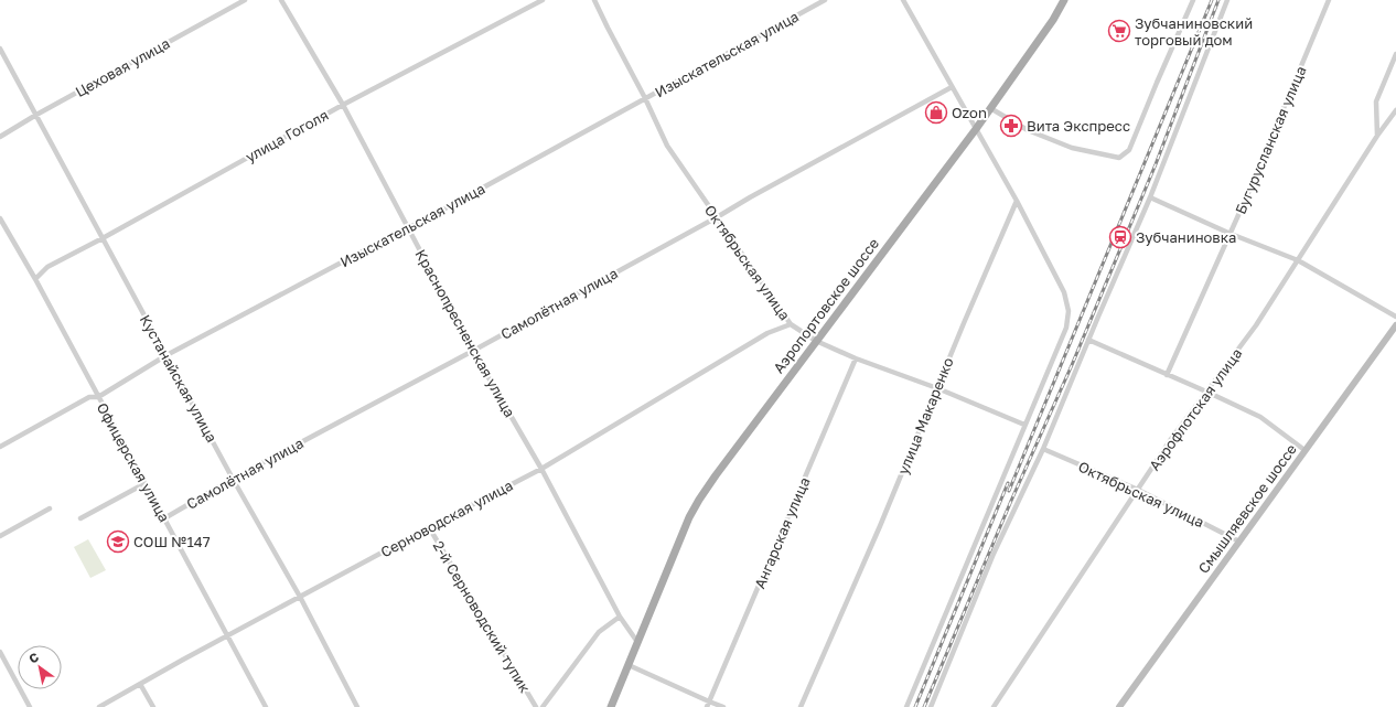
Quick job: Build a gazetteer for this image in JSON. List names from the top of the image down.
{
  "streets": {
    "main road": ["Аэропортовское шоссе"],
    "street": [
      "Изыскательская улица",
      "Цеховая улица",
      "улица Гоголя",
      "Бугурусланская улица",
      "Октябрьская улица",
      "Самолётная улица",
      "Краснопресненская улица",
      "Кустанайская улица",
      "Аэрофлотская улица",
      "улица Макаренко",
      "Офицерская улица",
      "Смышляевское шоссе",
      "Серноводская улица",
      "Ангарская улица",
      "2-й Серноводский тупик"
    ]
  },
  "crossings": [
    ["Изыскательская улица", "Октябрьская улица"],
    ["Изыскательская улица", "Краснопресненская улица"],
    ["Изыскательская улица", "Кустанайская улица"],
    ["Изыскательская улица", "Офицерская улица"],
    ["Цеховая улица", "Кустанайская улица"],
    ["улица Гоголя", "Краснопресненская улица"],
    ["улица Гоголя", "Кустанайская улица"],
    ["улица Гоголя", "Офицерская улица"],
    ["Октябрьская улица", "Самолётная улица"],
    ["Октябрьская улица", "Аэропортовское шоссе"],
    ["Октябрьская улица", "Аэрофлотская улица"],
    ["Октябрьская улица", "улица Макаренко"],
    ["Октябрьская улица", "Смышляевское шоссе"],
    ["Октябрьская улица", "Серноводская улица"],
    ["Октябрьская улица", "Ангарская улица"],
    ["Самолётная улица", "Краснопресненская улица"],
    ["Самолётная улица", "Кустанайская улица"],
    ["Самолётная улица", "Офицерская улица"],
    ["Аэропортовское шоссе", "Краснопресненская улица"],
    ["Краснопресненская улица", "Серноводская улица"],
    ["Кустанайская улица", "Серноводская улица"],
    ["Офицерская улица", "Серноводская улица"],
    ["Серноводская улица", "2-й Серноводский тупик"]
  ],
  "places": {
    "supermarket": ["Зубчаниновский торговый дом"],
    "shop": ["Ozon"],
    "pharmacy": ["Вита Экспресс"],
    "station": ["Зубчаниновка"],
    "school or university": ["СОШ №147"]
  },
  "north": "top left"
}
